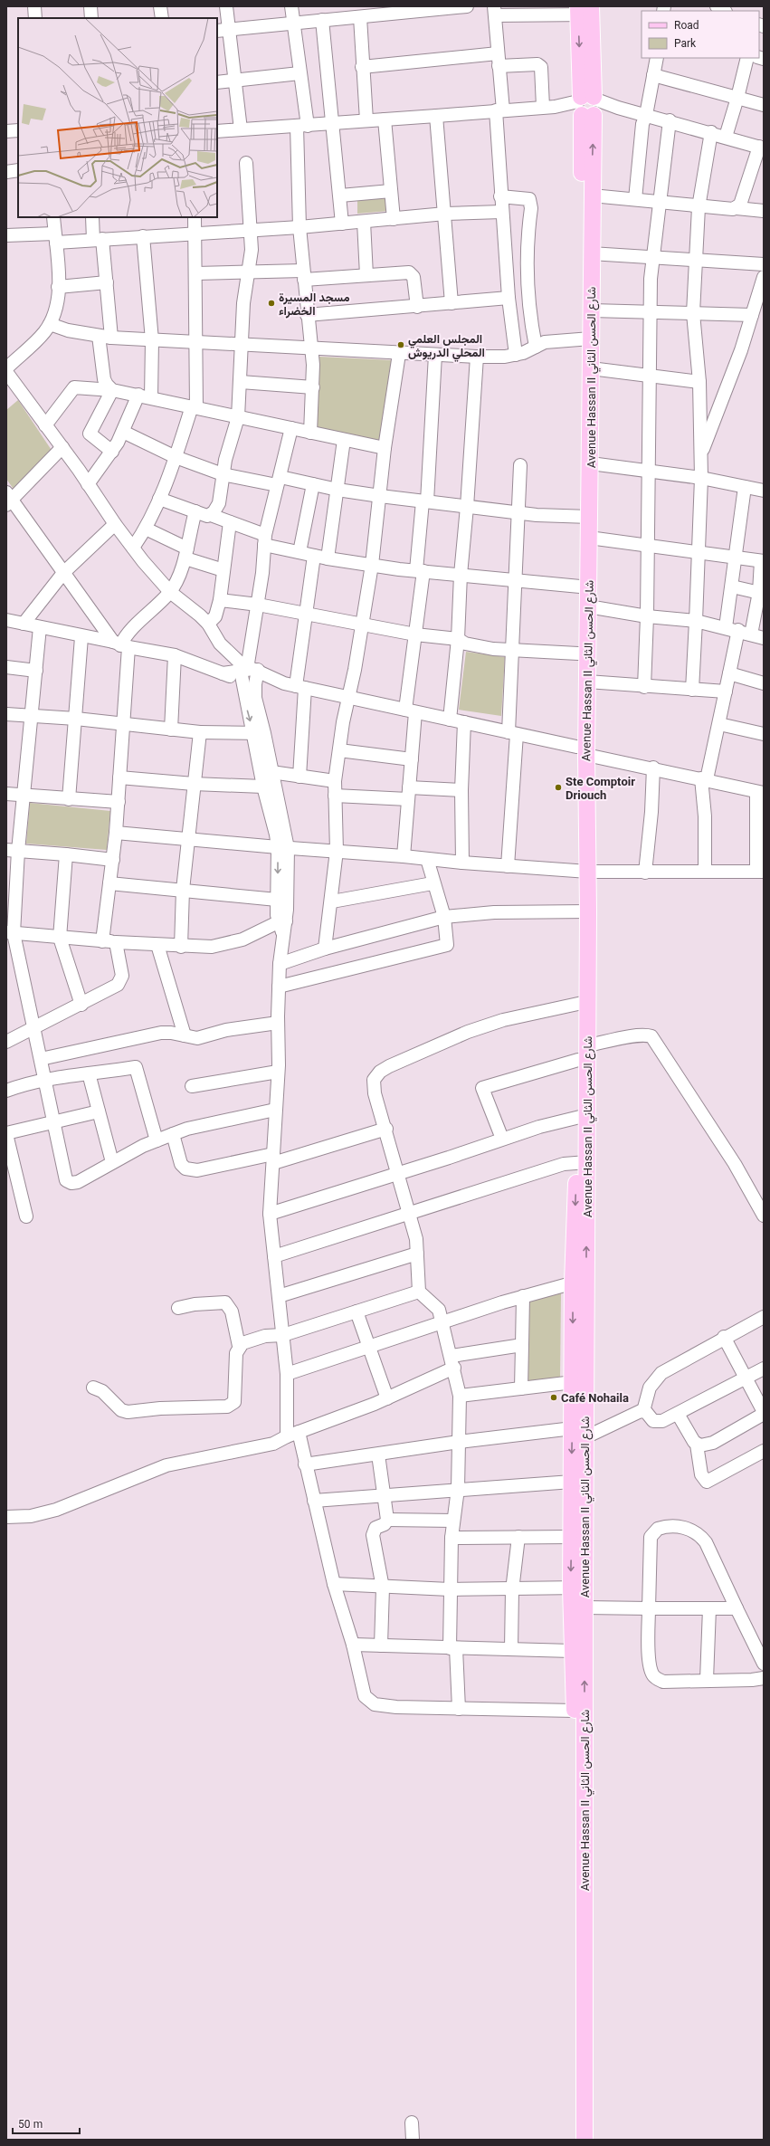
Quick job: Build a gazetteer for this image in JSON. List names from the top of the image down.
{
  "streets": {
    "main road": ["Avenue Hassan II شارع الحسن الثاني"]
  },
  "places": [
    "مسجد المسيرة الخضراء",
    "المجلس العلمي المحلي الدريوش",
    "Ste Comptoir Driouch",
    "Café Nohaila"
  ],
  "legend": ["Road", "Park"],
  "scale_bar": "50 m"
}
